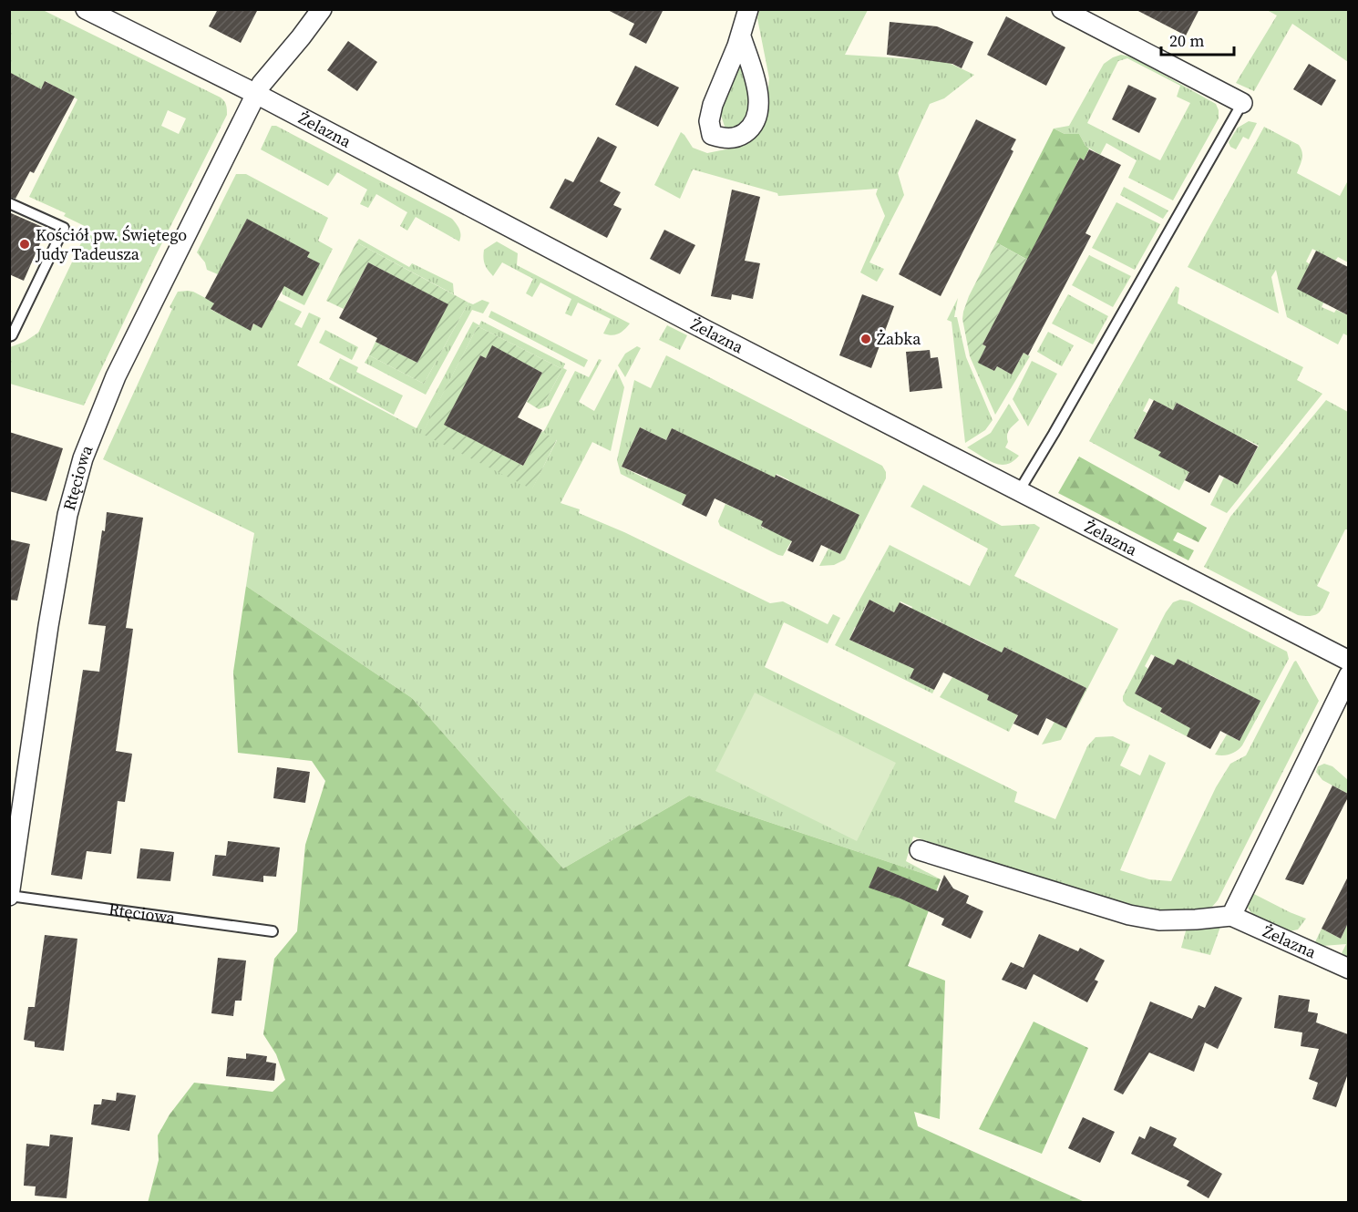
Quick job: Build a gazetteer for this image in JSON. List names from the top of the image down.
{
  "streets": {
    "street": ["Żelazna", "Rtęciowa"]
  },
  "crossings": [
    ["Żelazna", "Rtęciowa"]
  ],
  "places": ["Kościół pw. Świętego Judy Tadeusza", "Żabka"],
  "scale_bar": "20 m"
}
